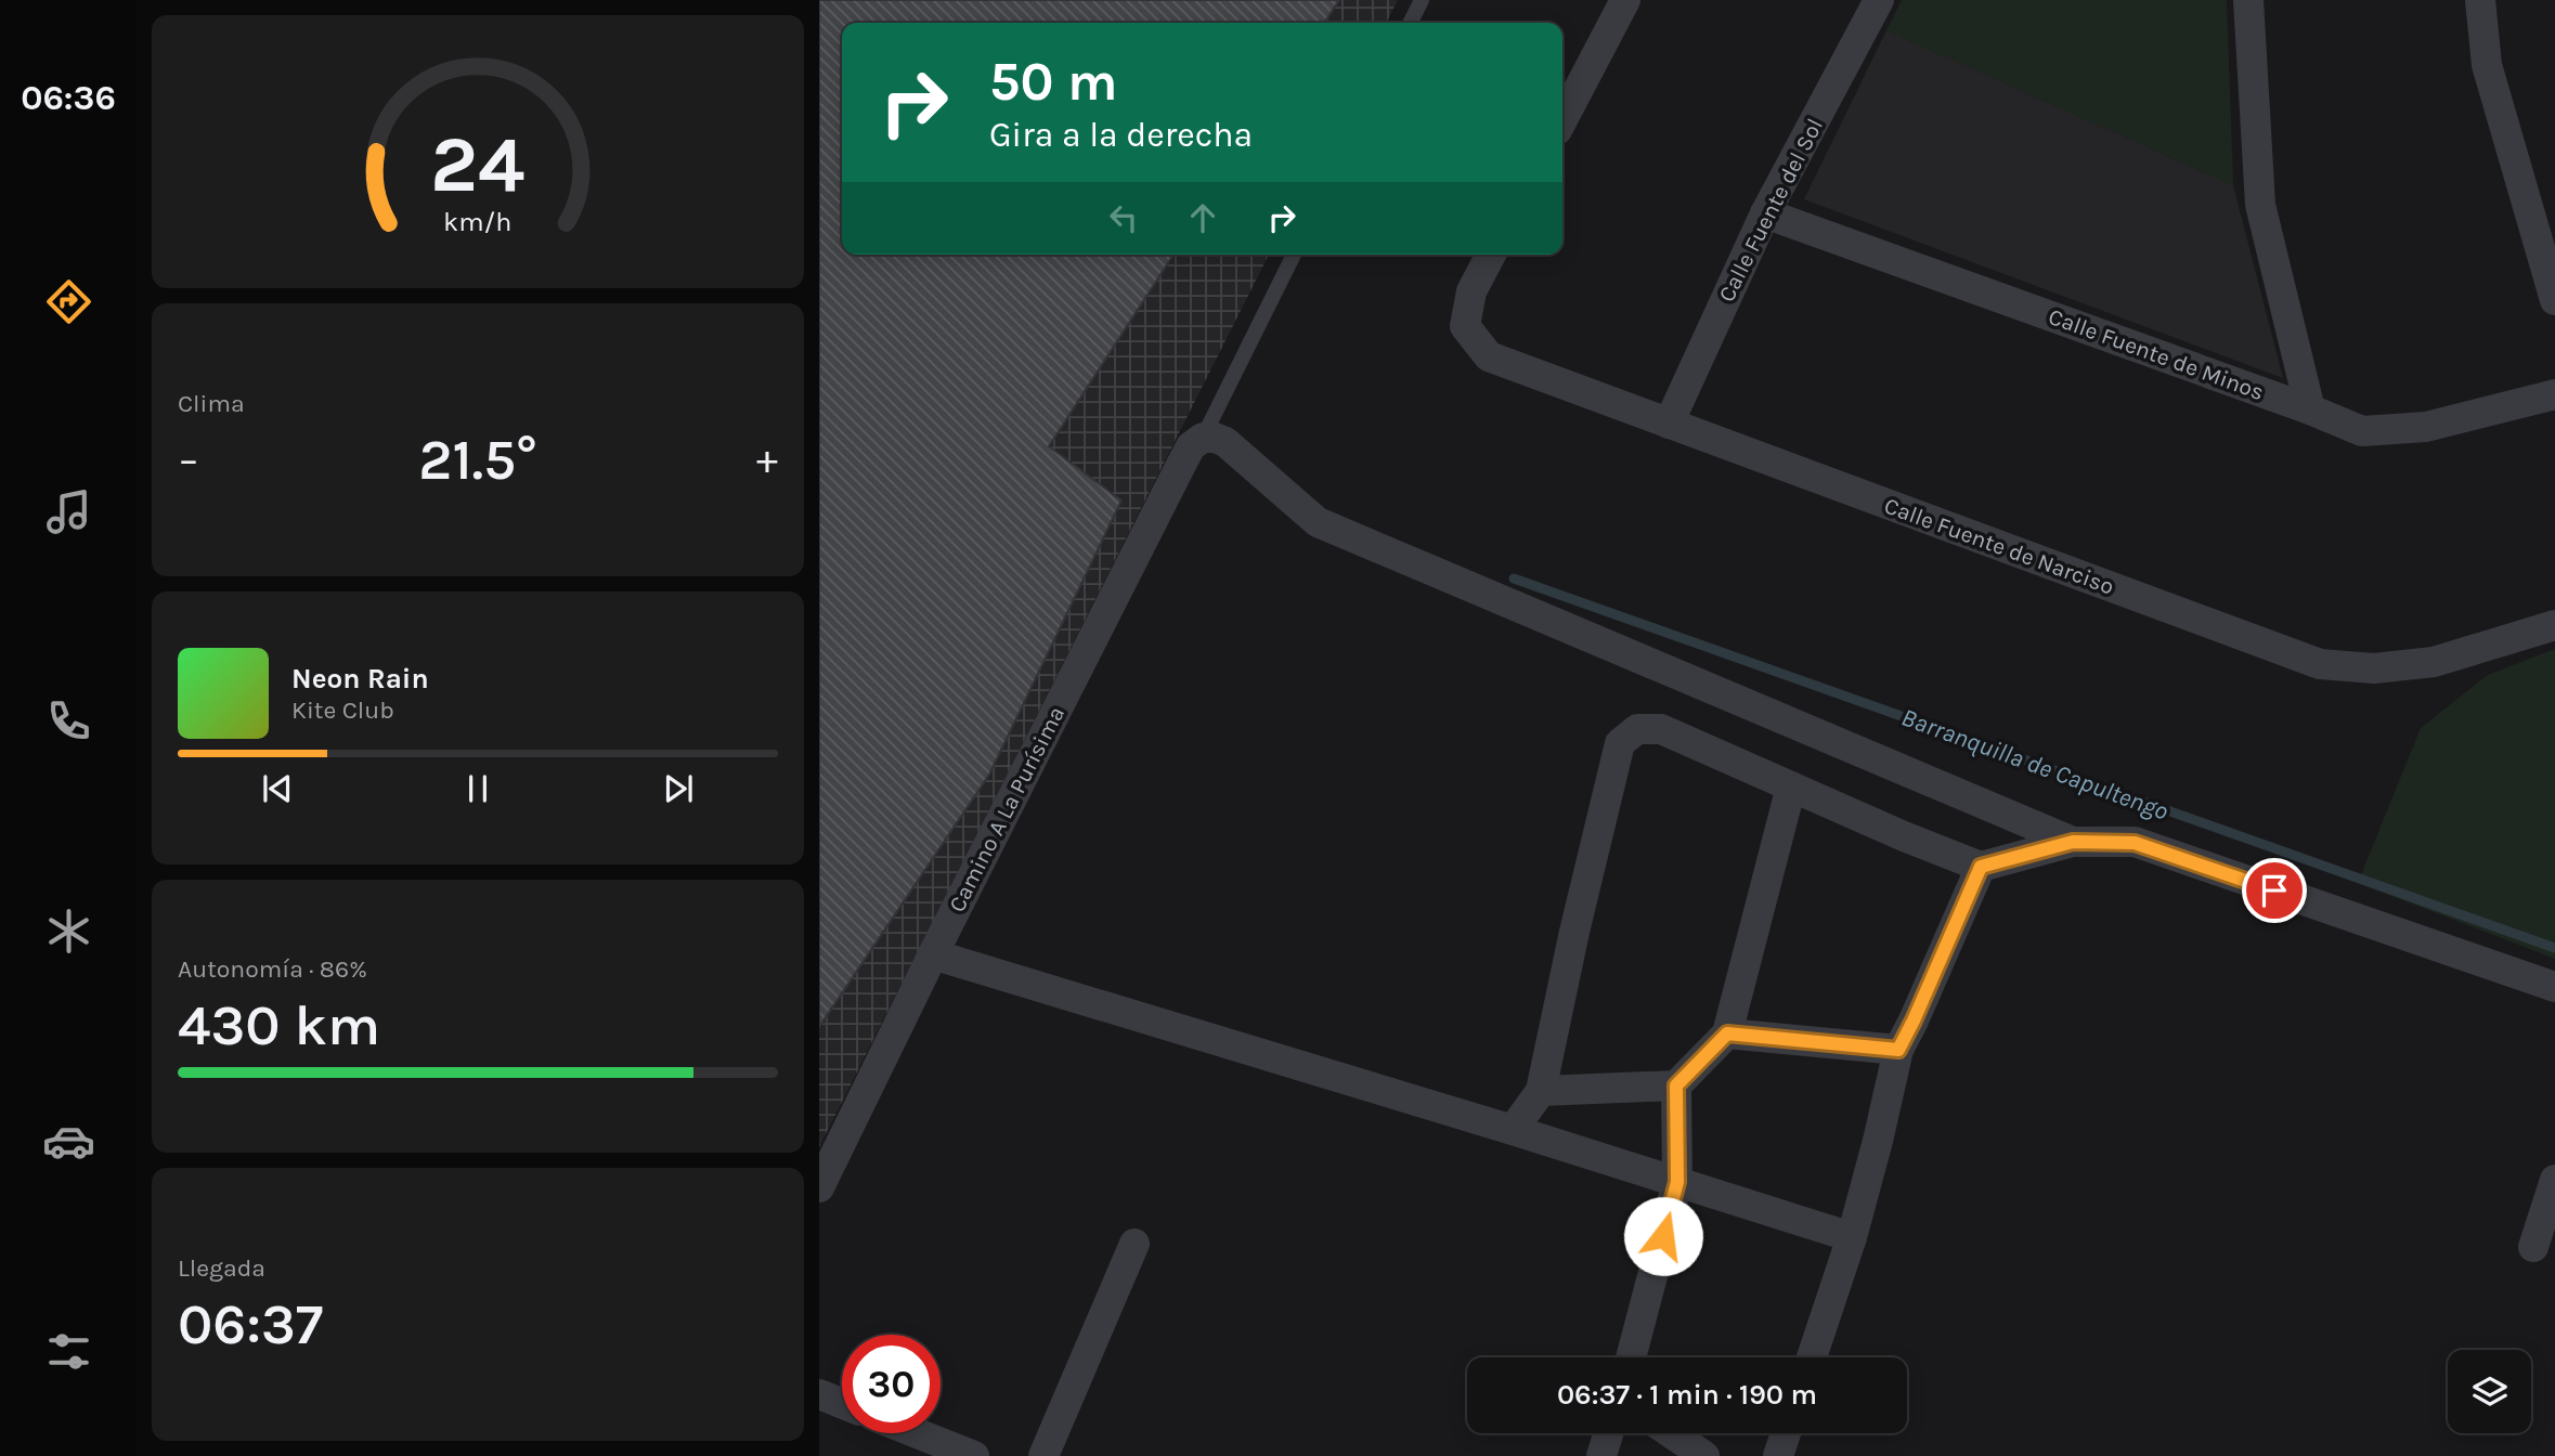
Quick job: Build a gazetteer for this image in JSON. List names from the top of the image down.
{
  "streets": {
    "street": [
      "Calle Fuente del Sol",
      "Calle Fuente de Minos",
      "Calle Fuente de Narciso",
      "Camino A La Purísima"
    ]
  },
  "crossings": [
    ["Calle Fuente del Sol", "Calle Fuente de Minos"],
    ["Calle Fuente del Sol", "Calle Fuente de Narciso"]
  ],
  "water": ["Barranquilla de Capultengo"],
  "page": {
    "tabs": "06:36",
    "turn": ["50 m", "Gira a la derecha"],
    "tile": [
      "Clima",
      ["Autonomía · 86%", "430 km"],
      ["Llegada", "06:37"]
    ],
    "heat": ["−", "21.5°", "+"],
    "song": ["Neon Rain", "Kite Club"],
    "limit": "30",
    "trip": "06:37 · 1 min · 190 m",
    "gauge": ["24", "km/h"]
  }
}
